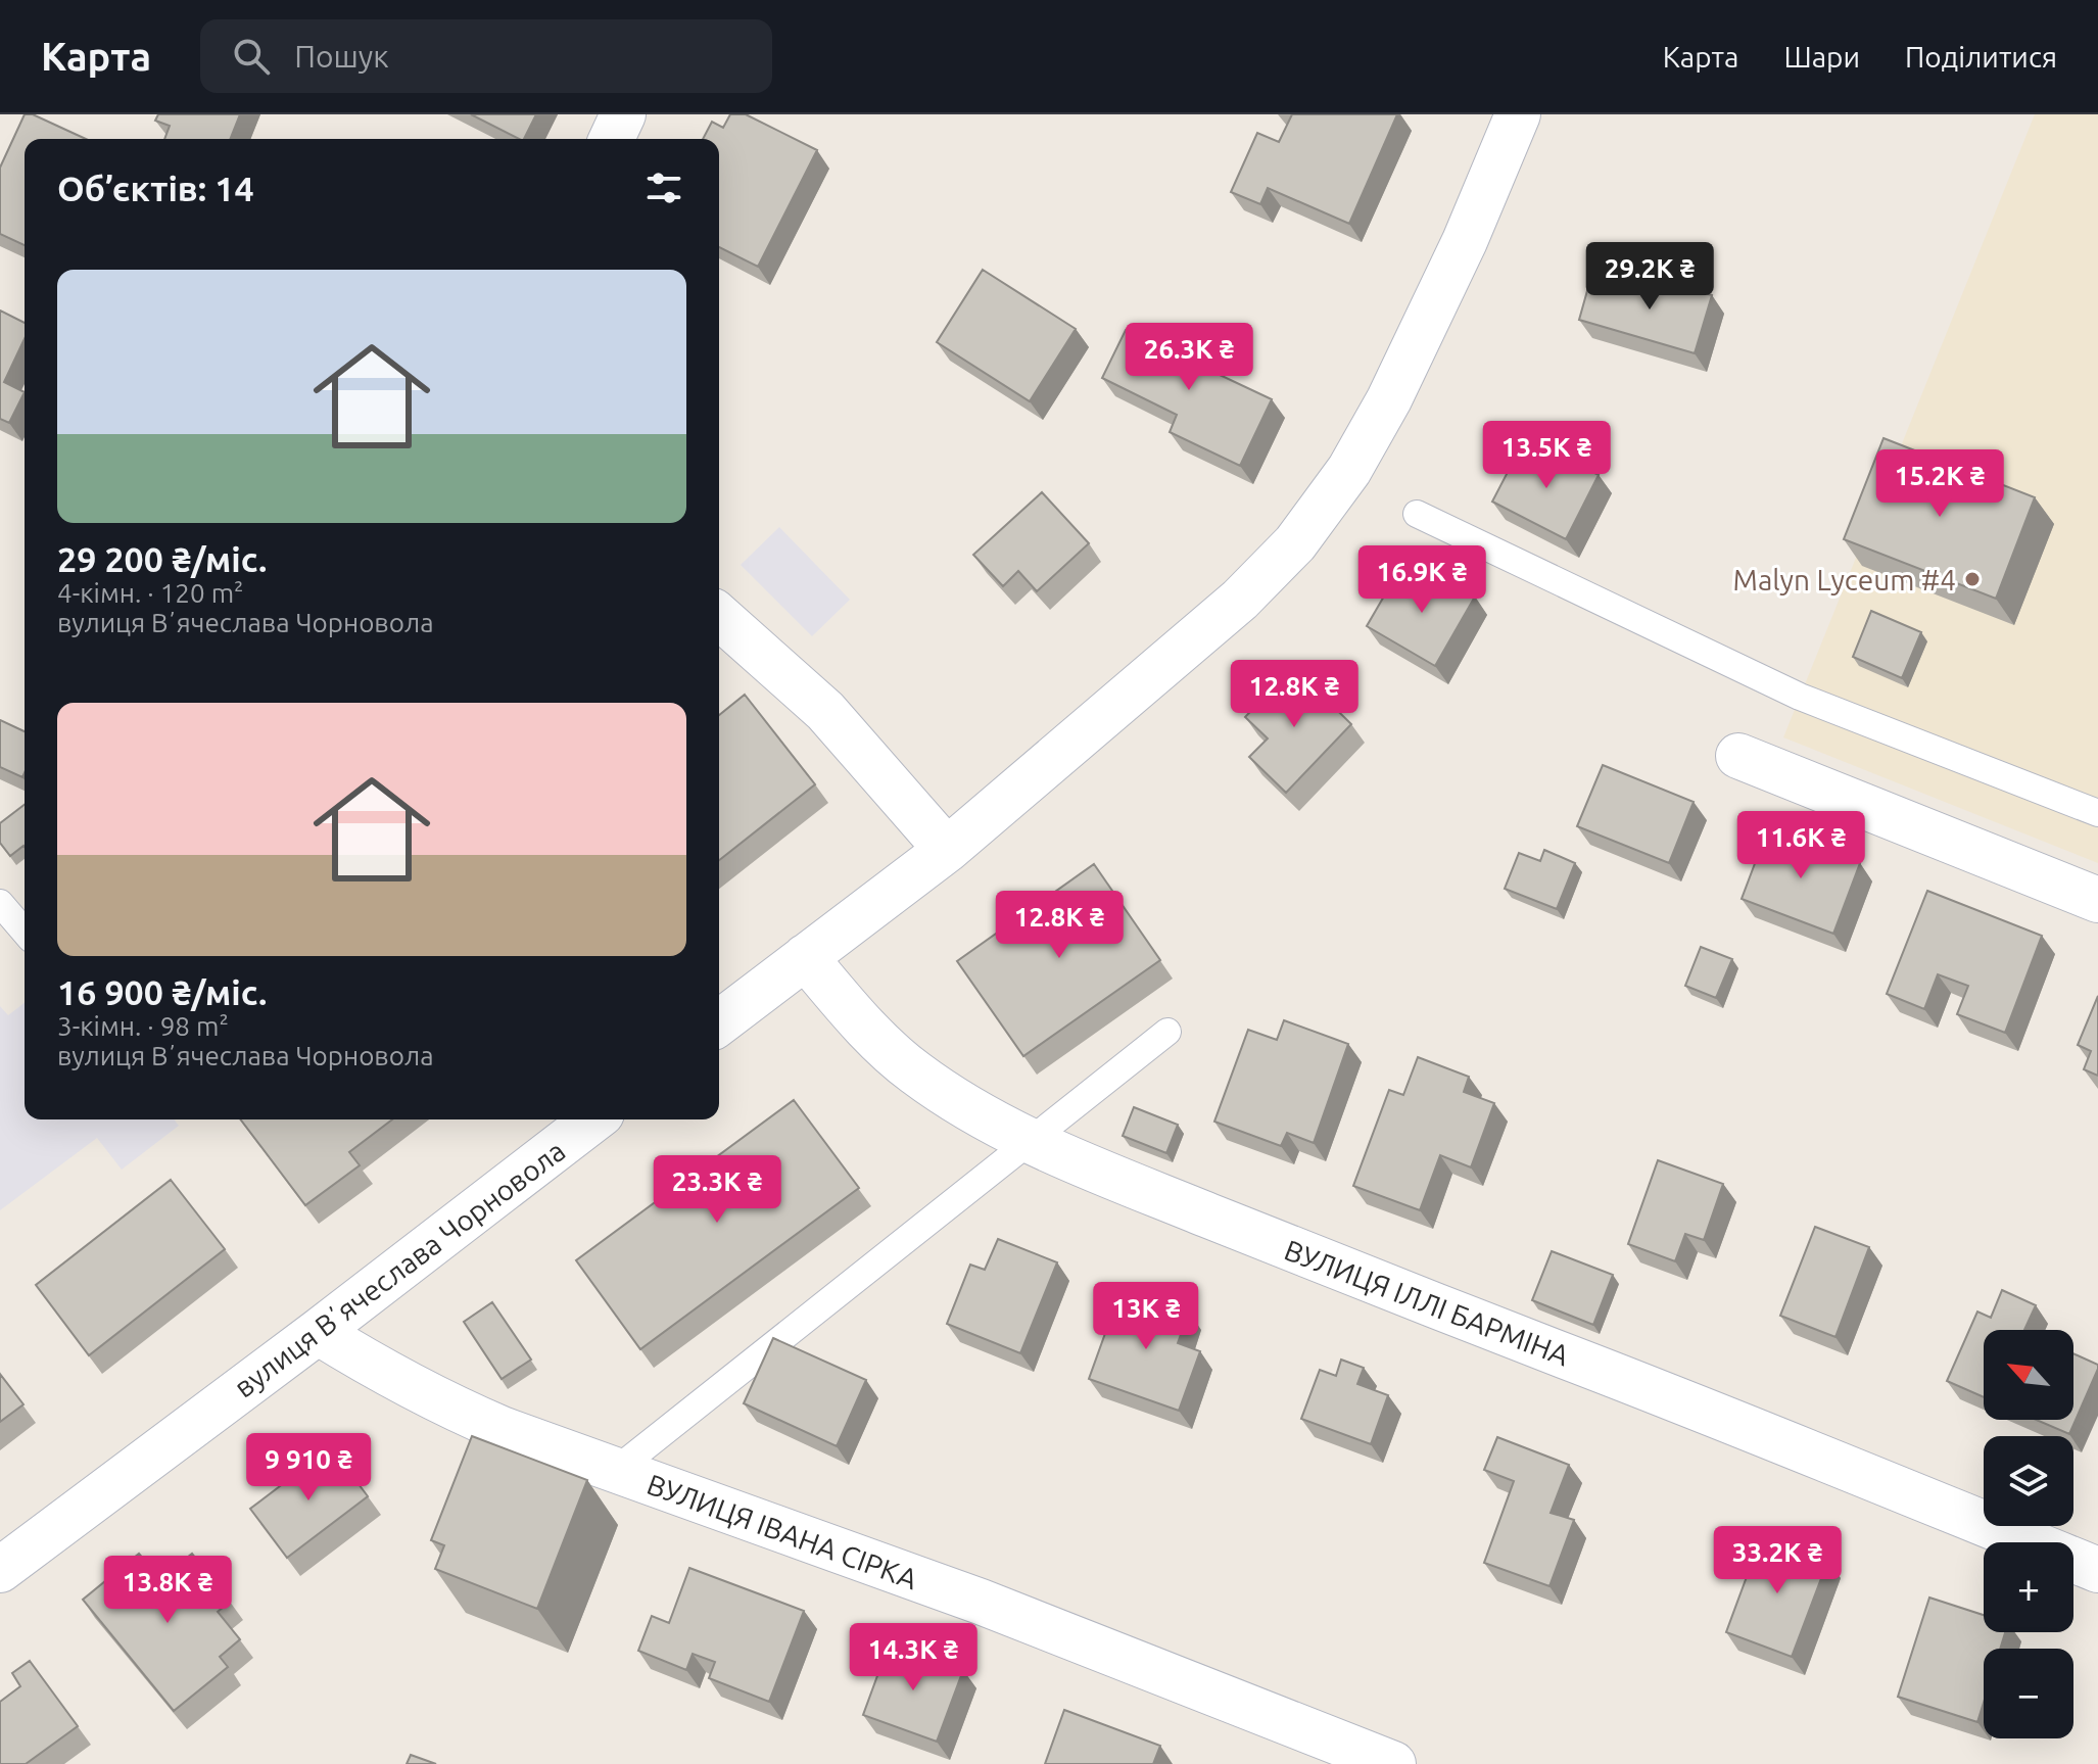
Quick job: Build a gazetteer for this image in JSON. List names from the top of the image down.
{
  "streets": {
    "street": ["вулиця Вʼячеслава Чорновола", "ВУЛИЦЯ ІЛЛІ БАРМІНА", "ВУЛИЦЯ ІВАНА СІРКА"]
  },
  "crossings": [
    ["вулиця Вʼячеслава Чорновола", "ВУЛИЦЯ ІВАНА СІРКА"]
  ],
  "places": ["Malyn Lyceum #4"],
  "north": "top left",
  "page": {
    "header": "Карта",
    "search": "Пошук",
    "nav": ["Карта", "Шари", "Поділитися"],
    "heading": "Об’єктів: 14",
    "list": [
      {
        "name": "29 200 ₴/міс.",
        "note": "4-кімн. · 120 m² · вулиця Вʼячеслава Чорновола"
      },
      {
        "name": "16 900 ₴/міс.",
        "note": "3-кімн. · 98 m² · вулиця Вʼячеслава Чорновола"
      }
    ],
    "price": [
      "29.2K ₴",
      "26.3K ₴",
      "13.5K ₴",
      "15.2K ₴",
      "16.9K ₴",
      "12.8K ₴",
      "11.6K ₴",
      "12.8K ₴",
      "23.3K ₴",
      "13K ₴",
      "9 910 ₴",
      "33.2K ₴",
      "13.8K ₴",
      "14.3K ₴"
    ],
    "map_buttons": ["+", "−"]
  }
}
